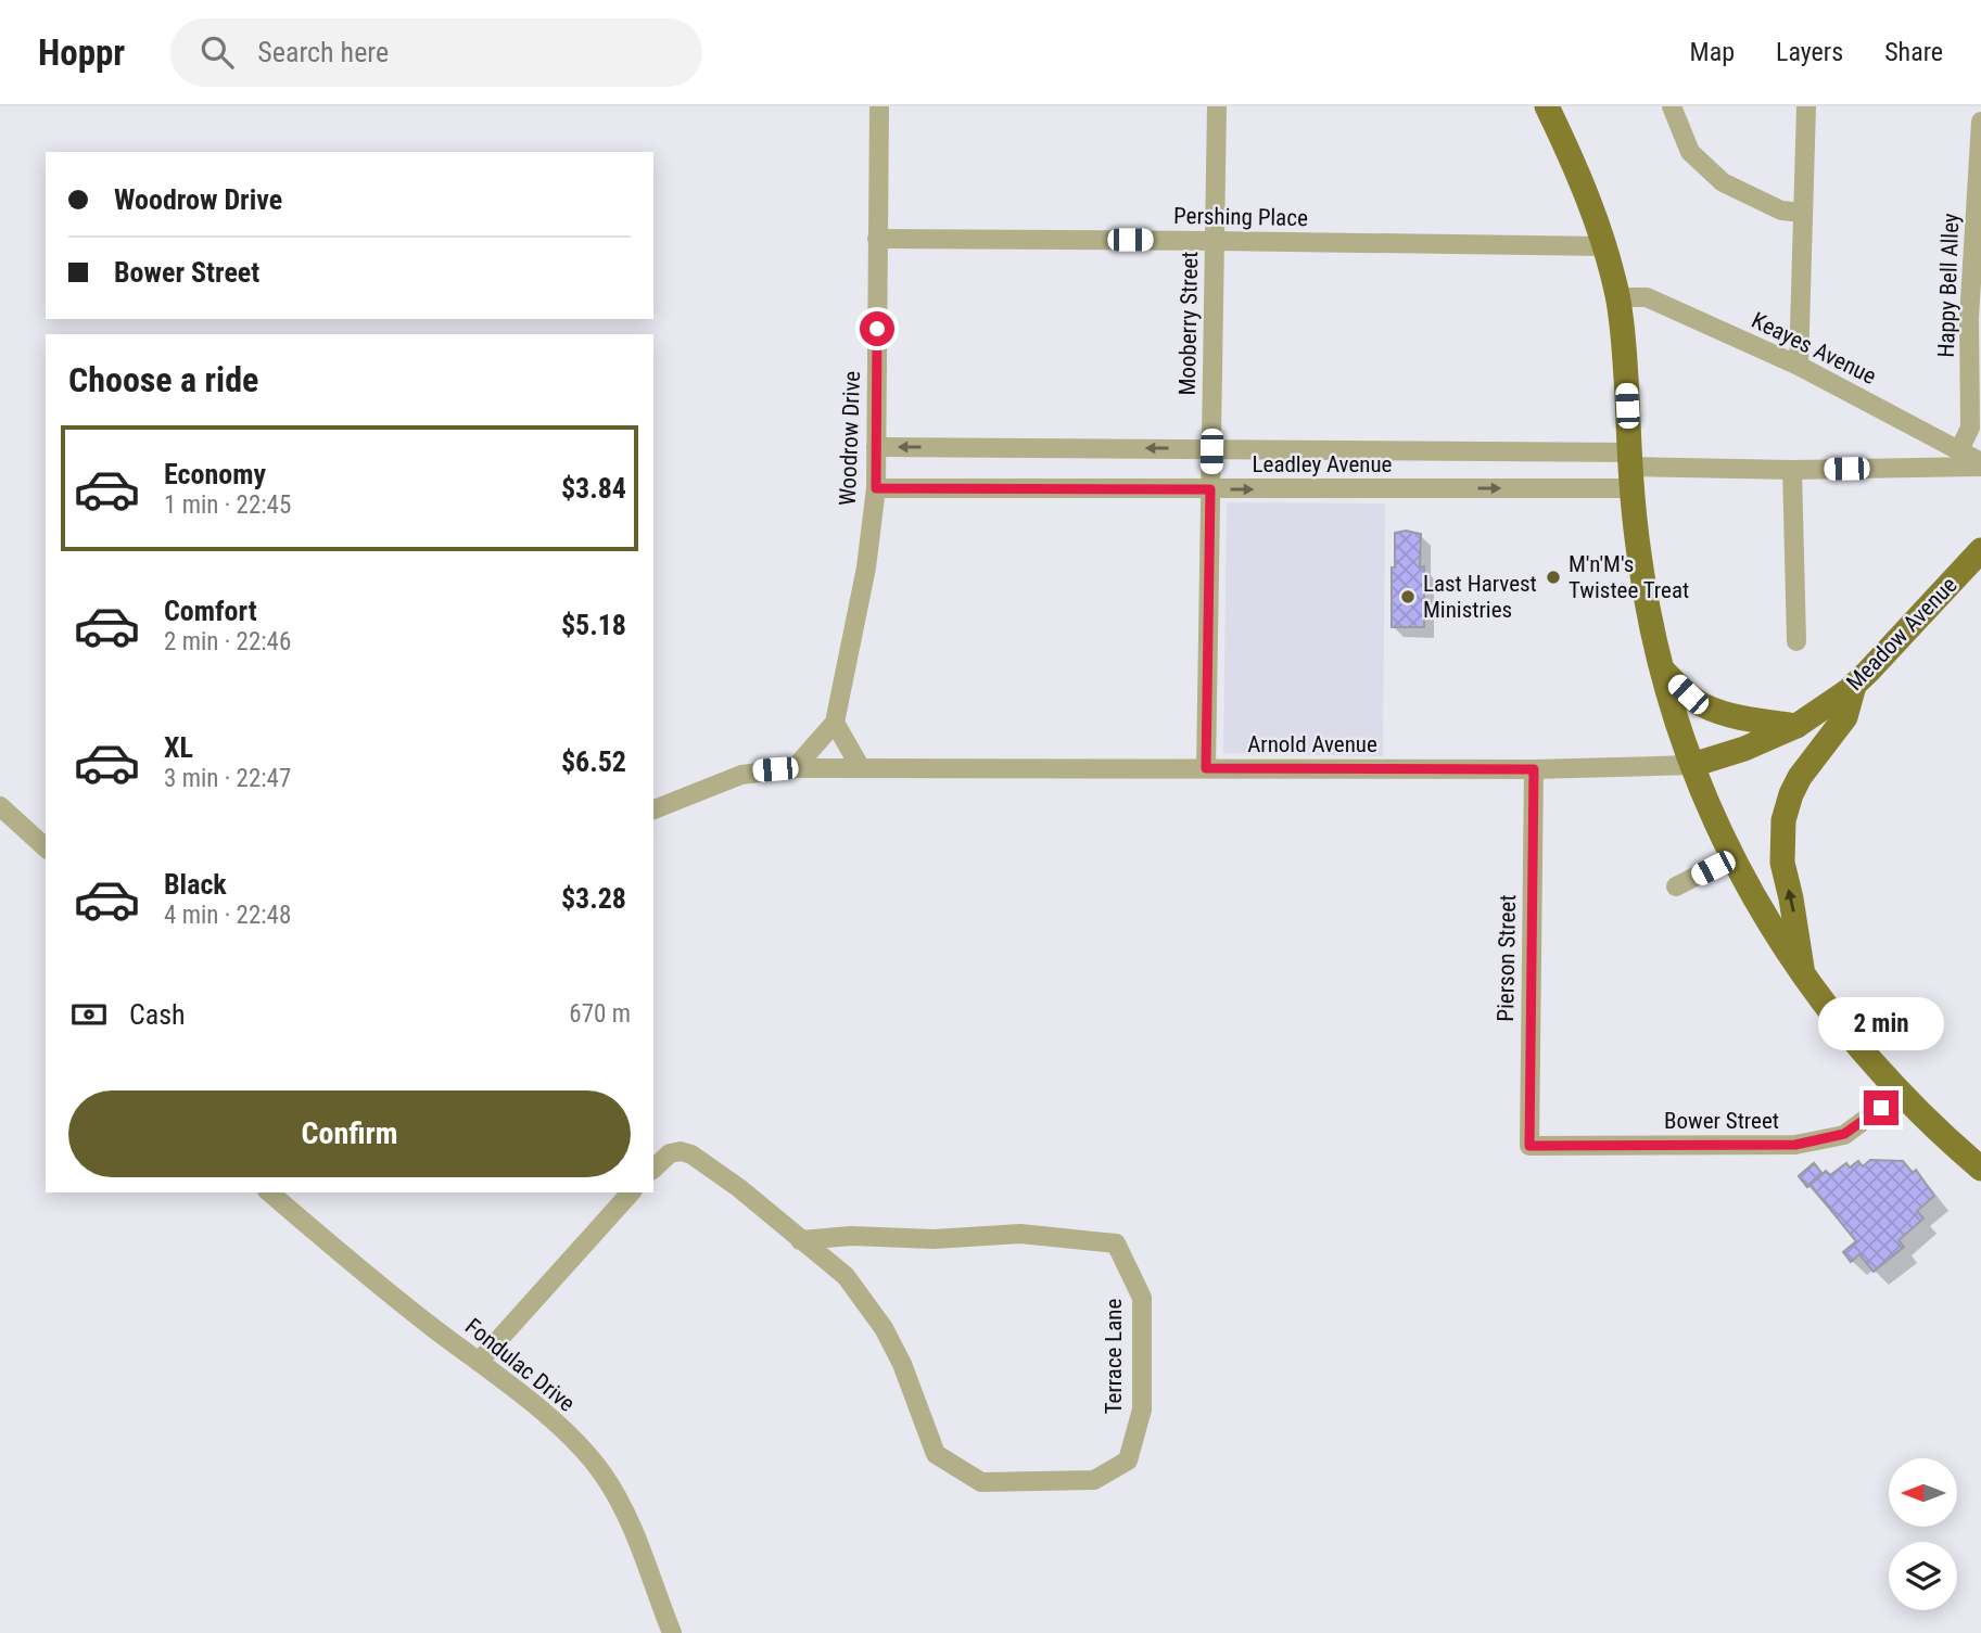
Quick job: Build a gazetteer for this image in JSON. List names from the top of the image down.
{
  "streets": {
    "main road": ["Meadow Avenue"],
    "street": [
      "Pershing Place",
      "Happy Bell Alley",
      "Mooberry Street",
      "Keayes Avenue",
      "Woodrow Drive",
      "Leadley Avenue",
      "Arnold Avenue",
      "Pierson Street",
      "Bower Street",
      "Terrace Lane",
      "Fondulac Drive"
    ]
  },
  "crossings": [
    ["Pershing Place", "Mooberry Street"],
    ["Pershing Place", "Woodrow Drive"],
    ["Happy Bell Alley", "Keayes Avenue"],
    ["Mooberry Street", "Leadley Avenue"],
    ["Mooberry Street", "Arnold Avenue"],
    ["Keayes Avenue", "Leadley Avenue"],
    ["Woodrow Drive", "Leadley Avenue"],
    ["Woodrow Drive", "Arnold Avenue"],
    ["Meadow Avenue", "Arnold Avenue"],
    ["Arnold Avenue", "Pierson Street"],
    ["Pierson Street", "Bower Street"]
  ],
  "places": ["M'n'M's Twistee Treat", "Last Harvest Ministries"],
  "north": "left",
  "page": {
    "header": "Hoppr",
    "search": "Search here",
    "nav": ["Map", "Layers", "Share"],
    "banner": ["Woodrow Drive", "Bower Street"],
    "heading": "Choose a ride",
    "list": [
      {
        "name": "Economy",
        "note": "1 min · 22:45",
        "value": "$3.84"
      },
      {
        "name": "Comfort",
        "note": "2 min · 22:46",
        "value": "$5.18"
      },
      {
        "name": "XL",
        "note": "3 min · 22:47",
        "value": "$6.52"
      },
      {
        "name": "Black",
        "note": "4 min · 22:48",
        "value": "$3.28"
      }
    ],
    "pay": ["Cash", "670 m"],
    "bubble": "2 min",
    "buttons": "Confirm"
  }
}
